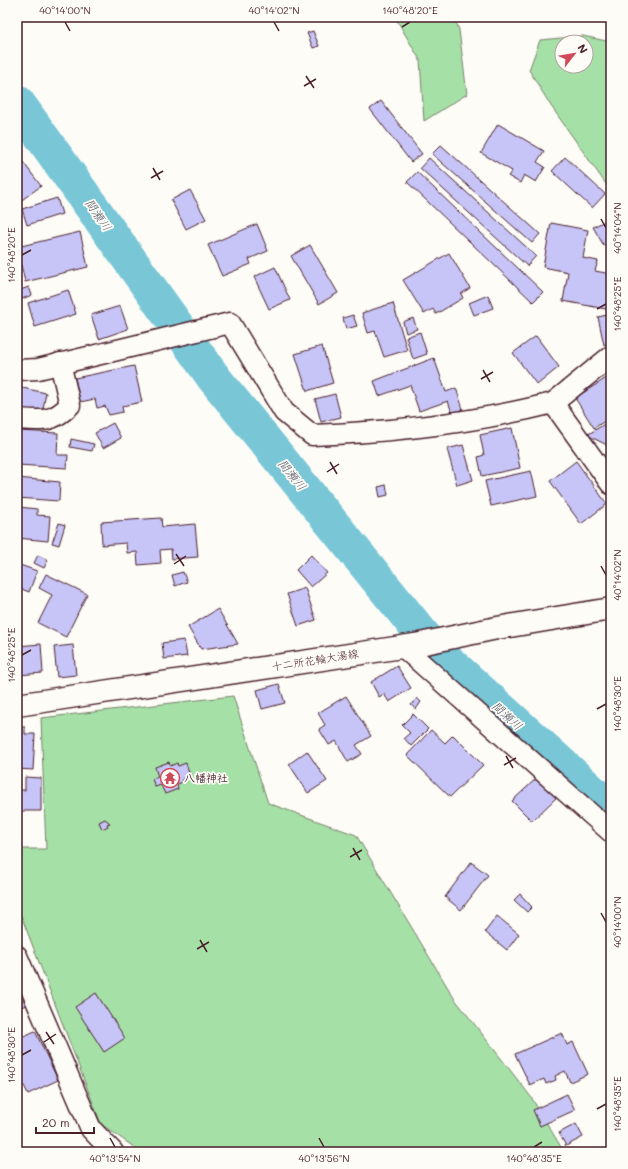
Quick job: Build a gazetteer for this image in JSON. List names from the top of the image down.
{
  "streets": {
    "main road": ["十二所花輪大湯線"]
  },
  "water": ["間瀬川"],
  "places": {
    "temple": ["八幡神社"]
  },
  "scale_bar": "20 m",
  "north": "top right",
  "coordinates": [
    "40°14'00\"N",
    "40°14'02\"N",
    "140°48'20\"E",
    "40°14'04\"N",
    "140°48'25\"E",
    "140°48'30\"E",
    "140°48'35\"E",
    "40°13'54\"N",
    "40°13'56\"N"
  ]
}
